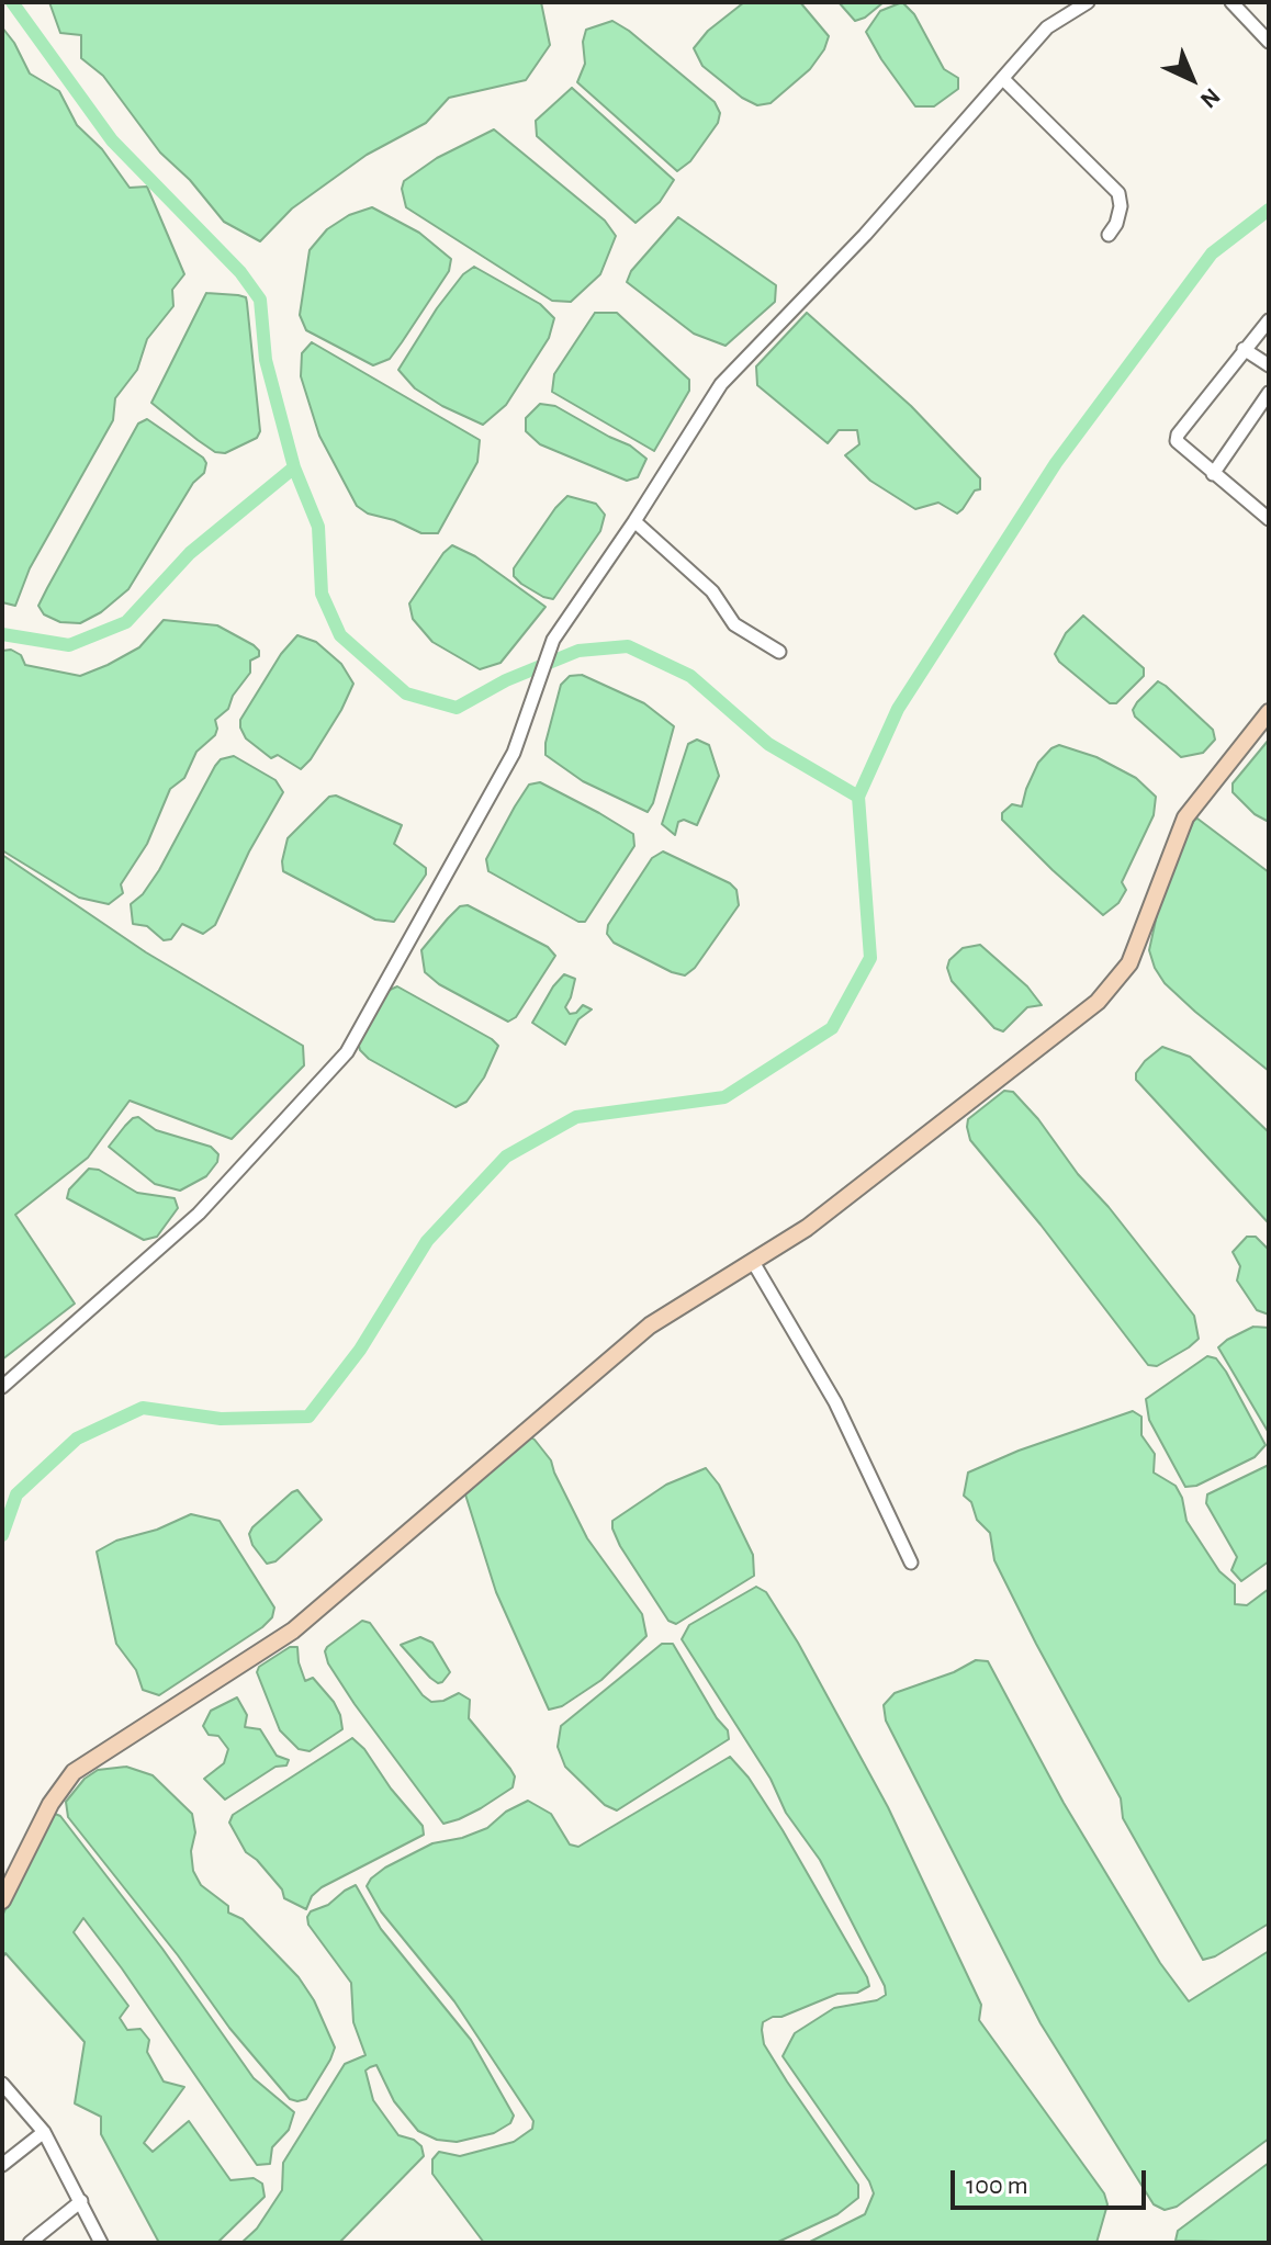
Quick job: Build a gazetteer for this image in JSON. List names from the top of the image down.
{
  "scale_bar": "100 m",
  "north": "bottom right"
}
